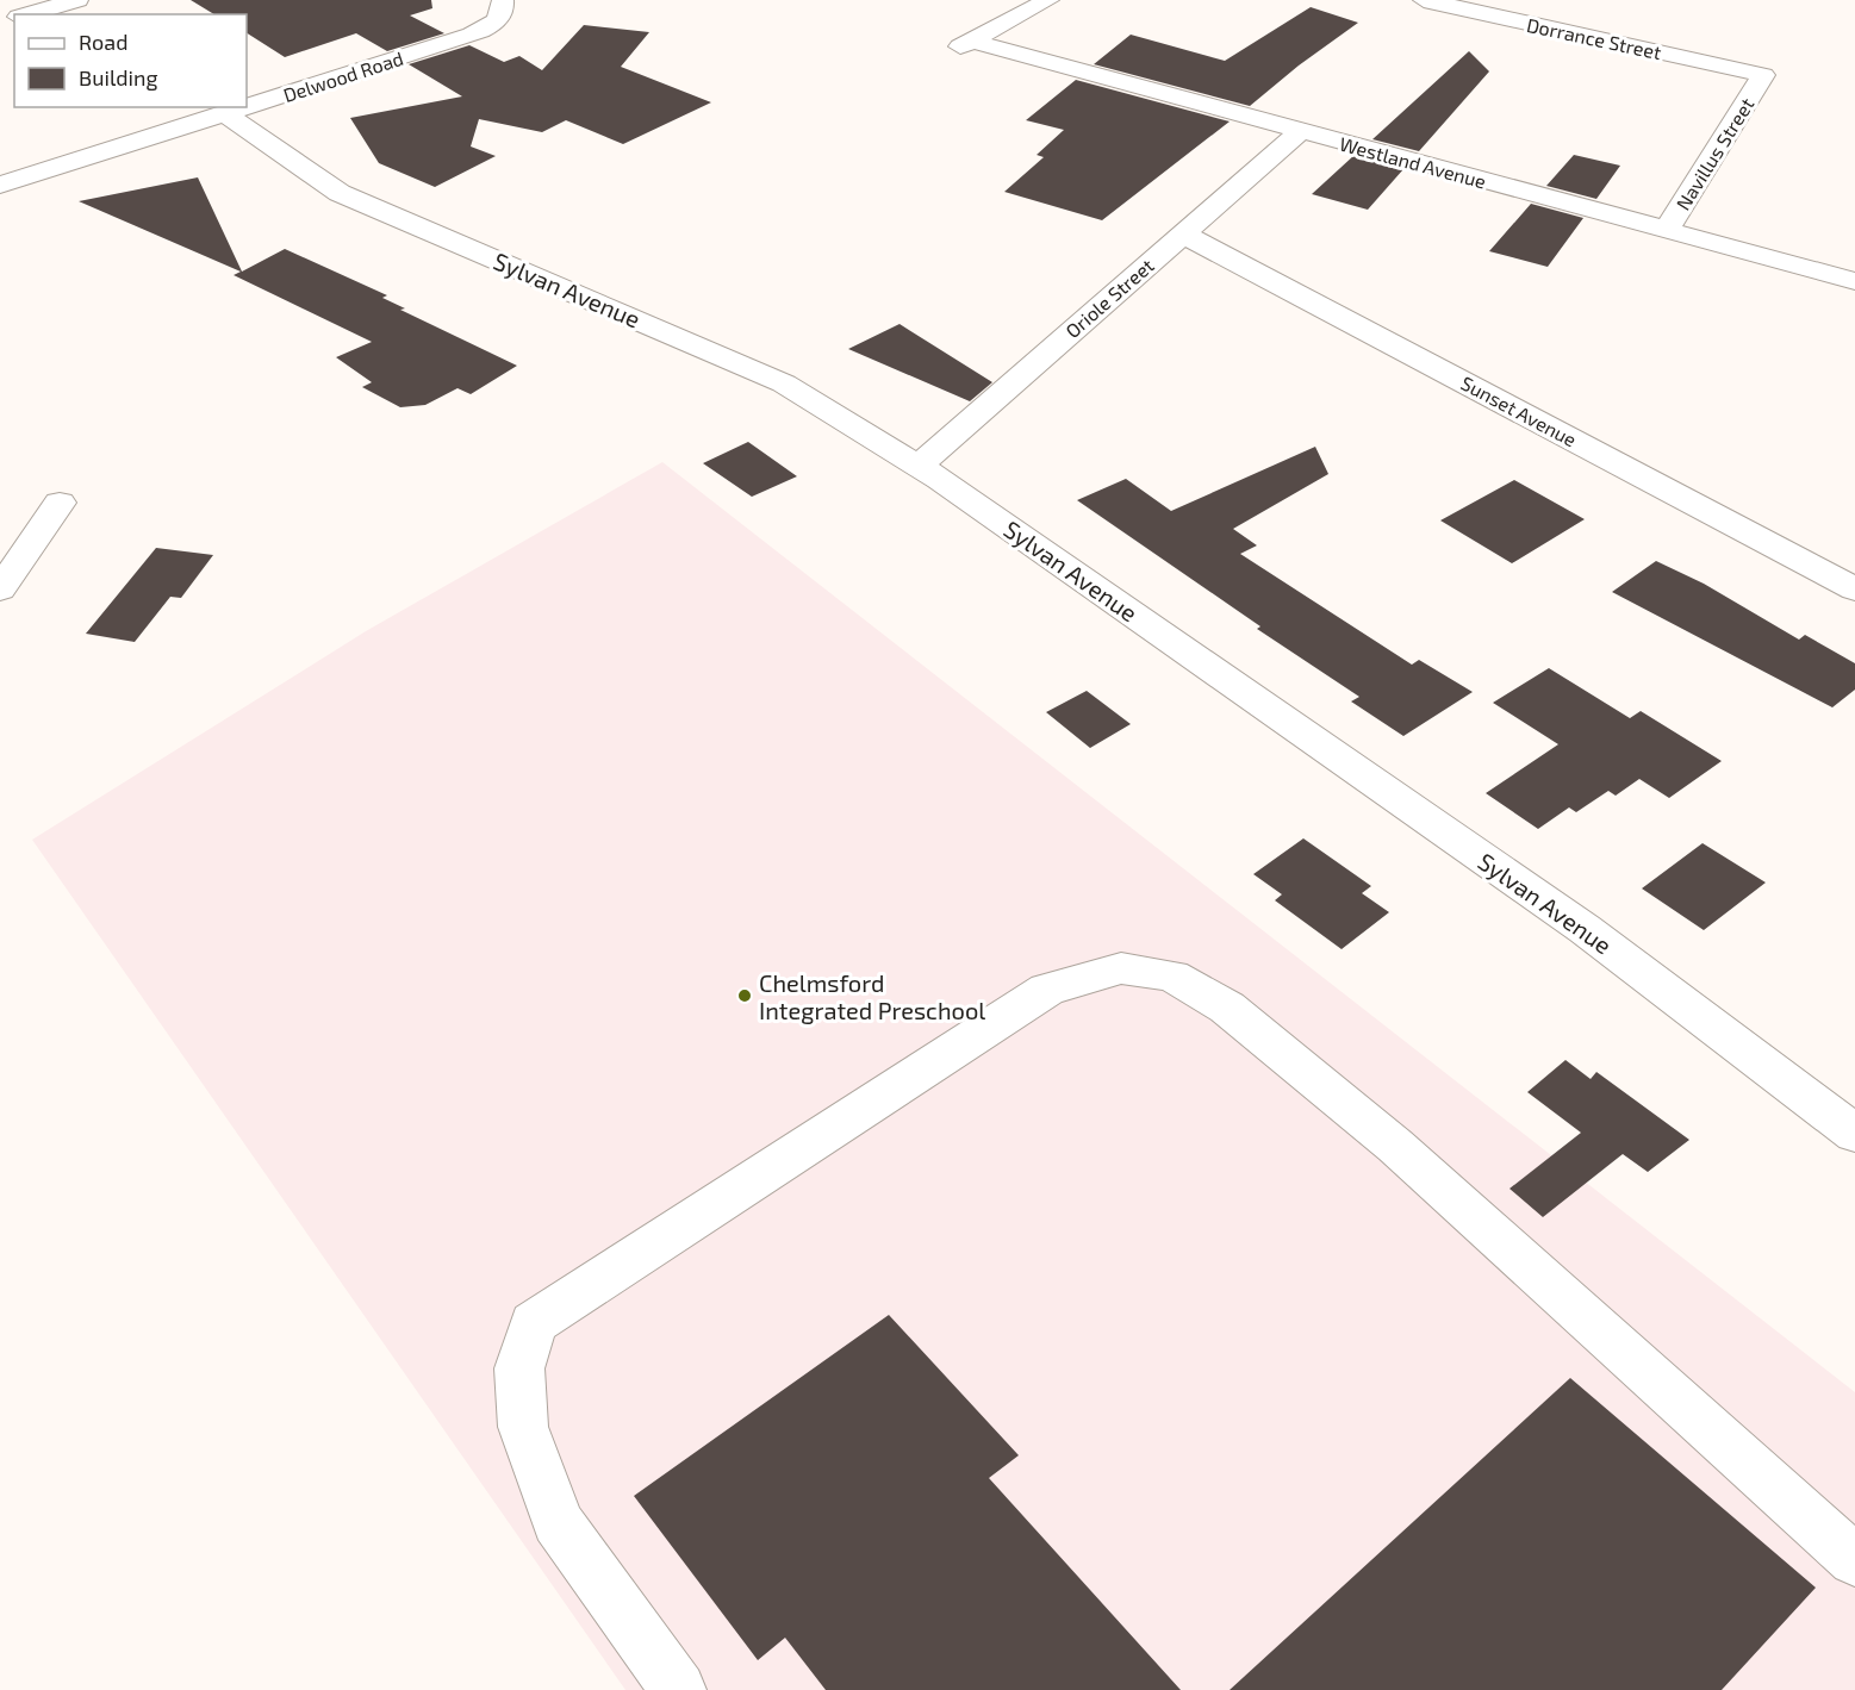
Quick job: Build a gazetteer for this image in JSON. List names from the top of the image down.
{
  "streets": {
    "street": [
      "Dorrance Street",
      "Delwood Road",
      "Navillus Street",
      "Westland Avenue",
      "Sylvan Avenue",
      "Oriole Street",
      "Sunset Avenue"
    ]
  },
  "crossings": [
    ["Dorrance Street", "Navillus Street"],
    ["Delwood Road", "Sylvan Avenue"],
    ["Navillus Street", "Westland Avenue"],
    ["Westland Avenue", "Oriole Street"],
    ["Sylvan Avenue", "Oriole Street"],
    ["Oriole Street", "Sunset Avenue"]
  ],
  "places": ["Chelmsford Integrated Preschool"],
  "legend": ["Road", "Building"]
}
